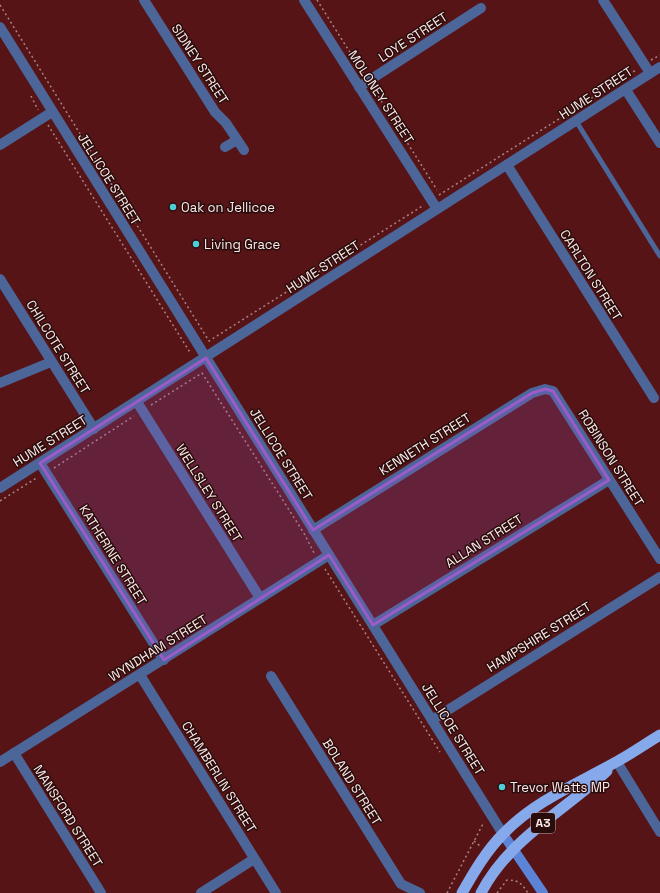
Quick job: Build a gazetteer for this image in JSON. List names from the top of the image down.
{
  "streets": {
    "highway": ["A3"],
    "main road": ["JELLICOE STREET"],
    "street": [
      "LOYE STREET",
      "SIDNEY STREET",
      "HUME STREET",
      "MOLONEY STREET",
      "CARLTON STREET",
      "CHILCOTE STREET",
      "KENNETH STREET",
      "ROBINSON STREET",
      "WELLSLEY STREET",
      "ALLAN STREET",
      "KATHERINE STREET",
      "HAMPSHIRE STREET",
      "WYNDHAM STREET",
      "CHAMBERLIN STREET",
      "BOLAND STREET",
      "MANSFORD STREET"
    ]
  },
  "crossings": [
    ["LOYE STREET", "MOLONEY STREET"],
    ["HUME STREET", "MOLONEY STREET"],
    ["HUME STREET", "JELLICOE STREET"],
    ["HUME STREET", "CARLTON STREET"],
    ["HUME STREET", "CHILCOTE STREET"],
    ["HUME STREET", "WELLSLEY STREET"],
    ["HUME STREET", "KATHERINE STREET"],
    ["JELLICOE STREET", "KENNETH STREET"],
    ["JELLICOE STREET", "ALLAN STREET"],
    ["JELLICOE STREET", "HAMPSHIRE STREET"],
    ["JELLICOE STREET", "WYNDHAM STREET"],
    ["JELLICOE STREET", "A3"],
    ["KENNETH STREET", "ROBINSON STREET"],
    ["ROBINSON STREET", "ALLAN STREET"],
    ["WELLSLEY STREET", "WYNDHAM STREET"],
    ["KATHERINE STREET", "WYNDHAM STREET"],
    ["WYNDHAM STREET", "CHAMBERLIN STREET"],
    ["WYNDHAM STREET", "MANSFORD STREET"]
  ],
  "places": ["Oak on Jellicoe", "Living Grace", "Trevor Watts MP"]
}
